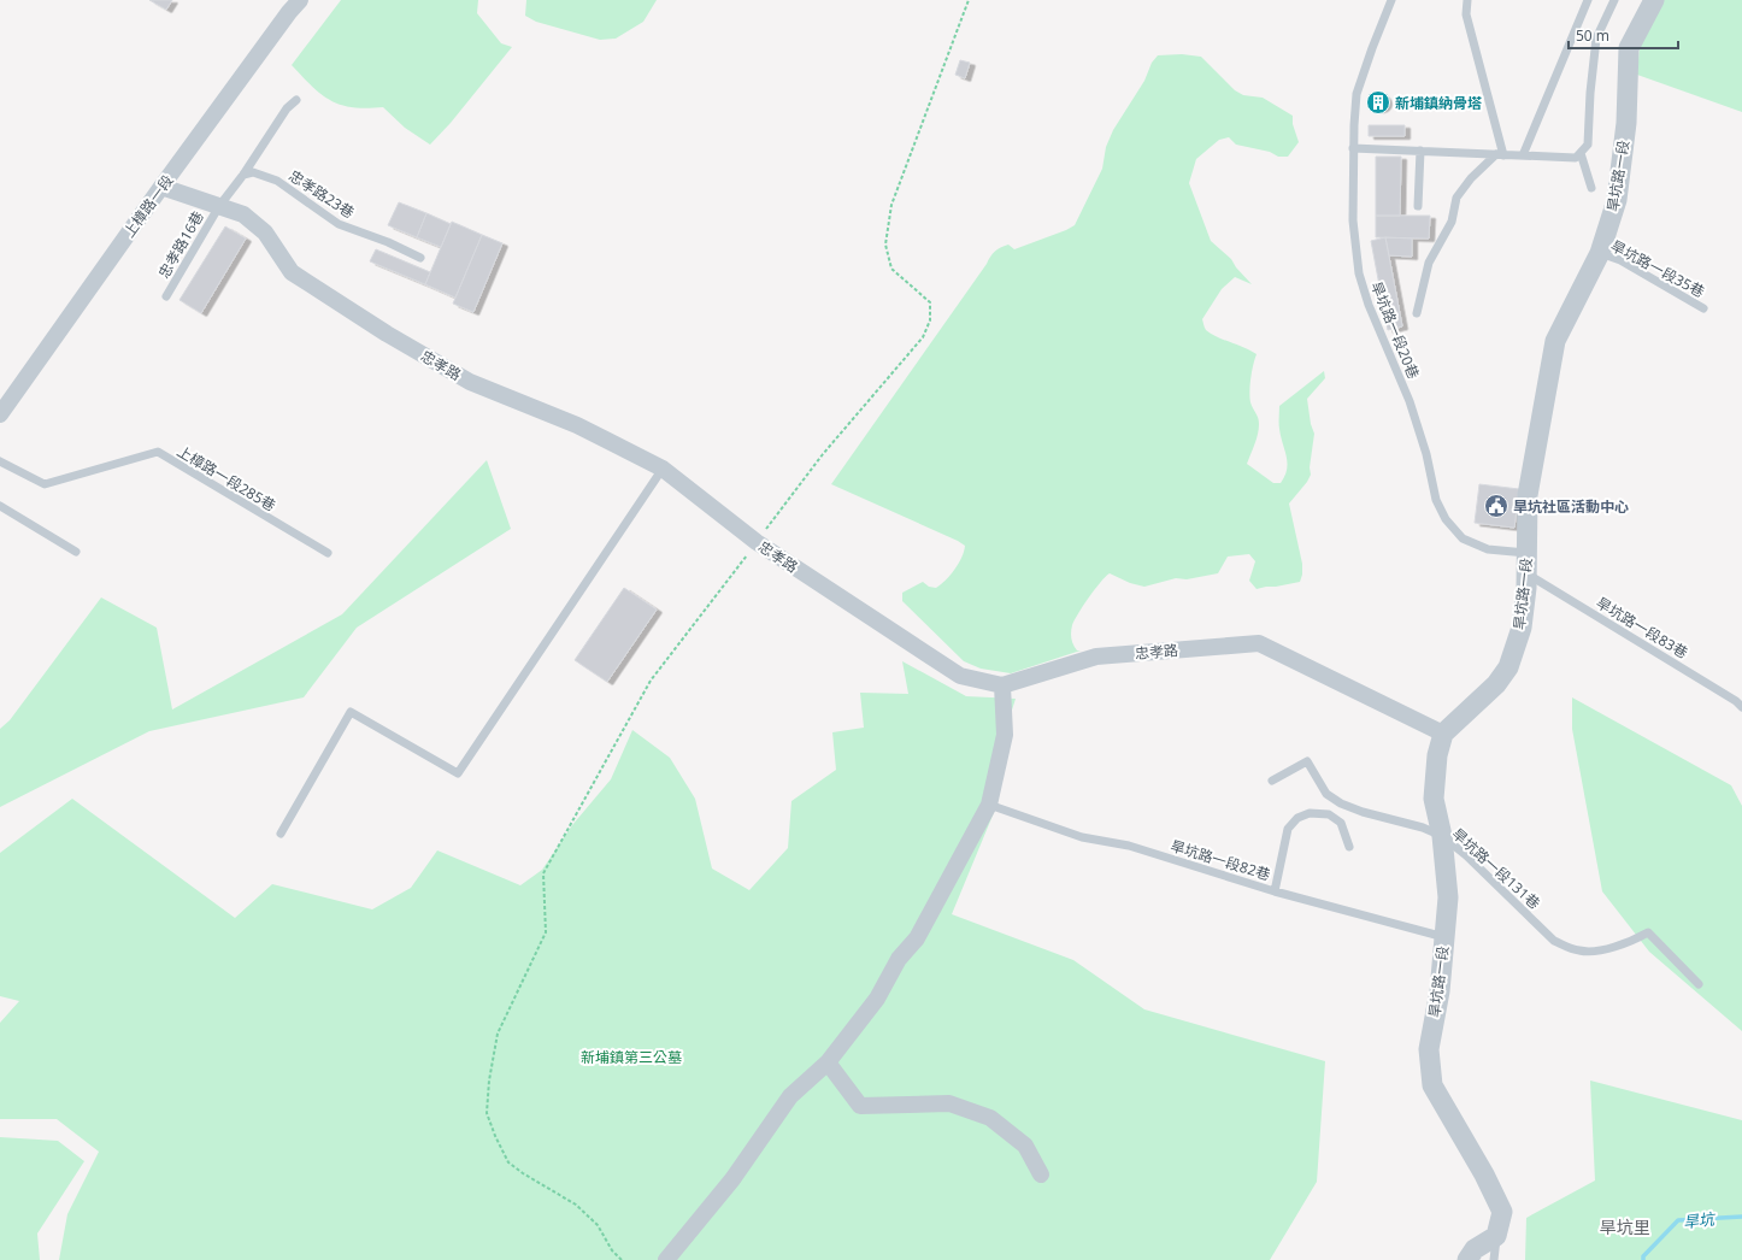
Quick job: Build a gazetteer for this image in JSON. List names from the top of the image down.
{
  "streets": {
    "street": ["旱坑路一段", "上樟路一段", "忠孝路"],
    "lane": [
      "忠孝路23巷",
      "忠孝路16巷",
      "旱坑路一段35巷",
      "旱坑路一段20巷",
      "上樟路一段285巷",
      "旱坑路一段83巷",
      "旱坑路一段82巷",
      "旱坑路一段131巷"
    ]
  },
  "crossings": [
    ["旱坑路一段", "旱坑路一段35巷"],
    ["旱坑路一段", "旱坑路一段20巷"],
    ["旱坑路一段", "忠孝路"],
    ["旱坑路一段", "旱坑路一段83巷"],
    ["旱坑路一段", "旱坑路一段82巷"],
    ["旱坑路一段", "旱坑路一段131巷"],
    ["上樟路一段", "忠孝路"],
    ["忠孝路16巷", "忠孝路"],
    ["旱坑路一段20巷", "旱坑路一段83巷"]
  ],
  "districts": ["旱坑里"],
  "water": ["旱坑"],
  "parks": ["新埔鎮第三公墓"],
  "places": {
    "building": ["新埔鎮納骨塔"],
    "public building": ["旱坑社區活動中心"]
  },
  "scale_bar": "50 m"
}
